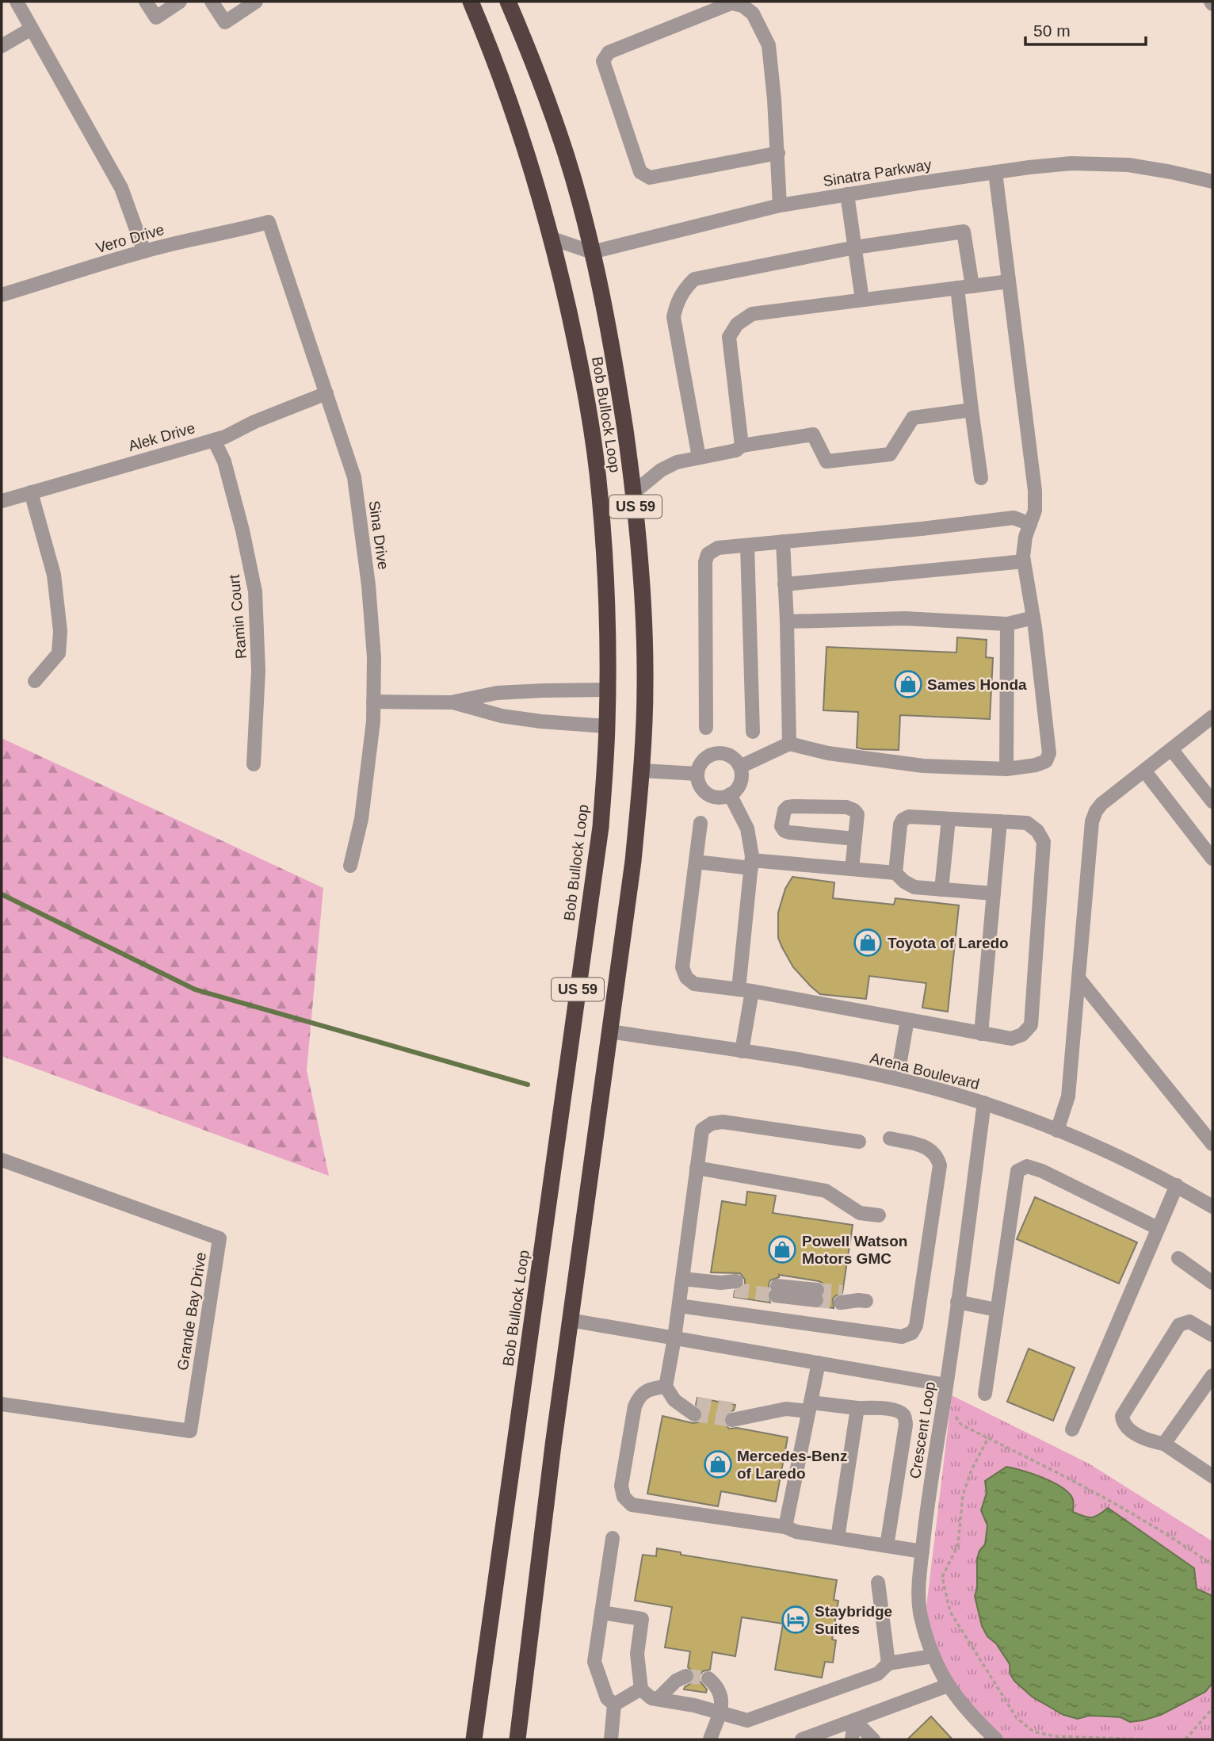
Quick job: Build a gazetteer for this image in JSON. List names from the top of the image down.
{
  "streets": {
    "highway": ["Bob Bullock Loop", "US 59"],
    "street": [
      "Sinatra Parkway",
      "Vero Drive",
      "Alek Drive",
      "Sina Drive",
      "Ramin Court",
      "Arena Boulevard",
      "Grande Bay Drive",
      "Crescent Loop"
    ]
  },
  "crossings": [
    ["Sinatra Parkway", "Bob Bullock Loop"],
    ["Vero Drive", "Sina Drive"],
    ["Bob Bullock Loop", "Arena Boulevard"],
    ["Alek Drive", "Sina Drive"],
    ["Alek Drive", "Ramin Court"],
    ["Arena Boulevard", "Crescent Loop"]
  ],
  "places": {
    "shop": [
      "Sames Honda",
      "Toyota of Laredo",
      "Powell Watson Motors GMC",
      "Mercedes-Benz of Laredo"
    ],
    "hotel": ["Staybridge Suites"]
  },
  "scale_bar": "50 m"
}
